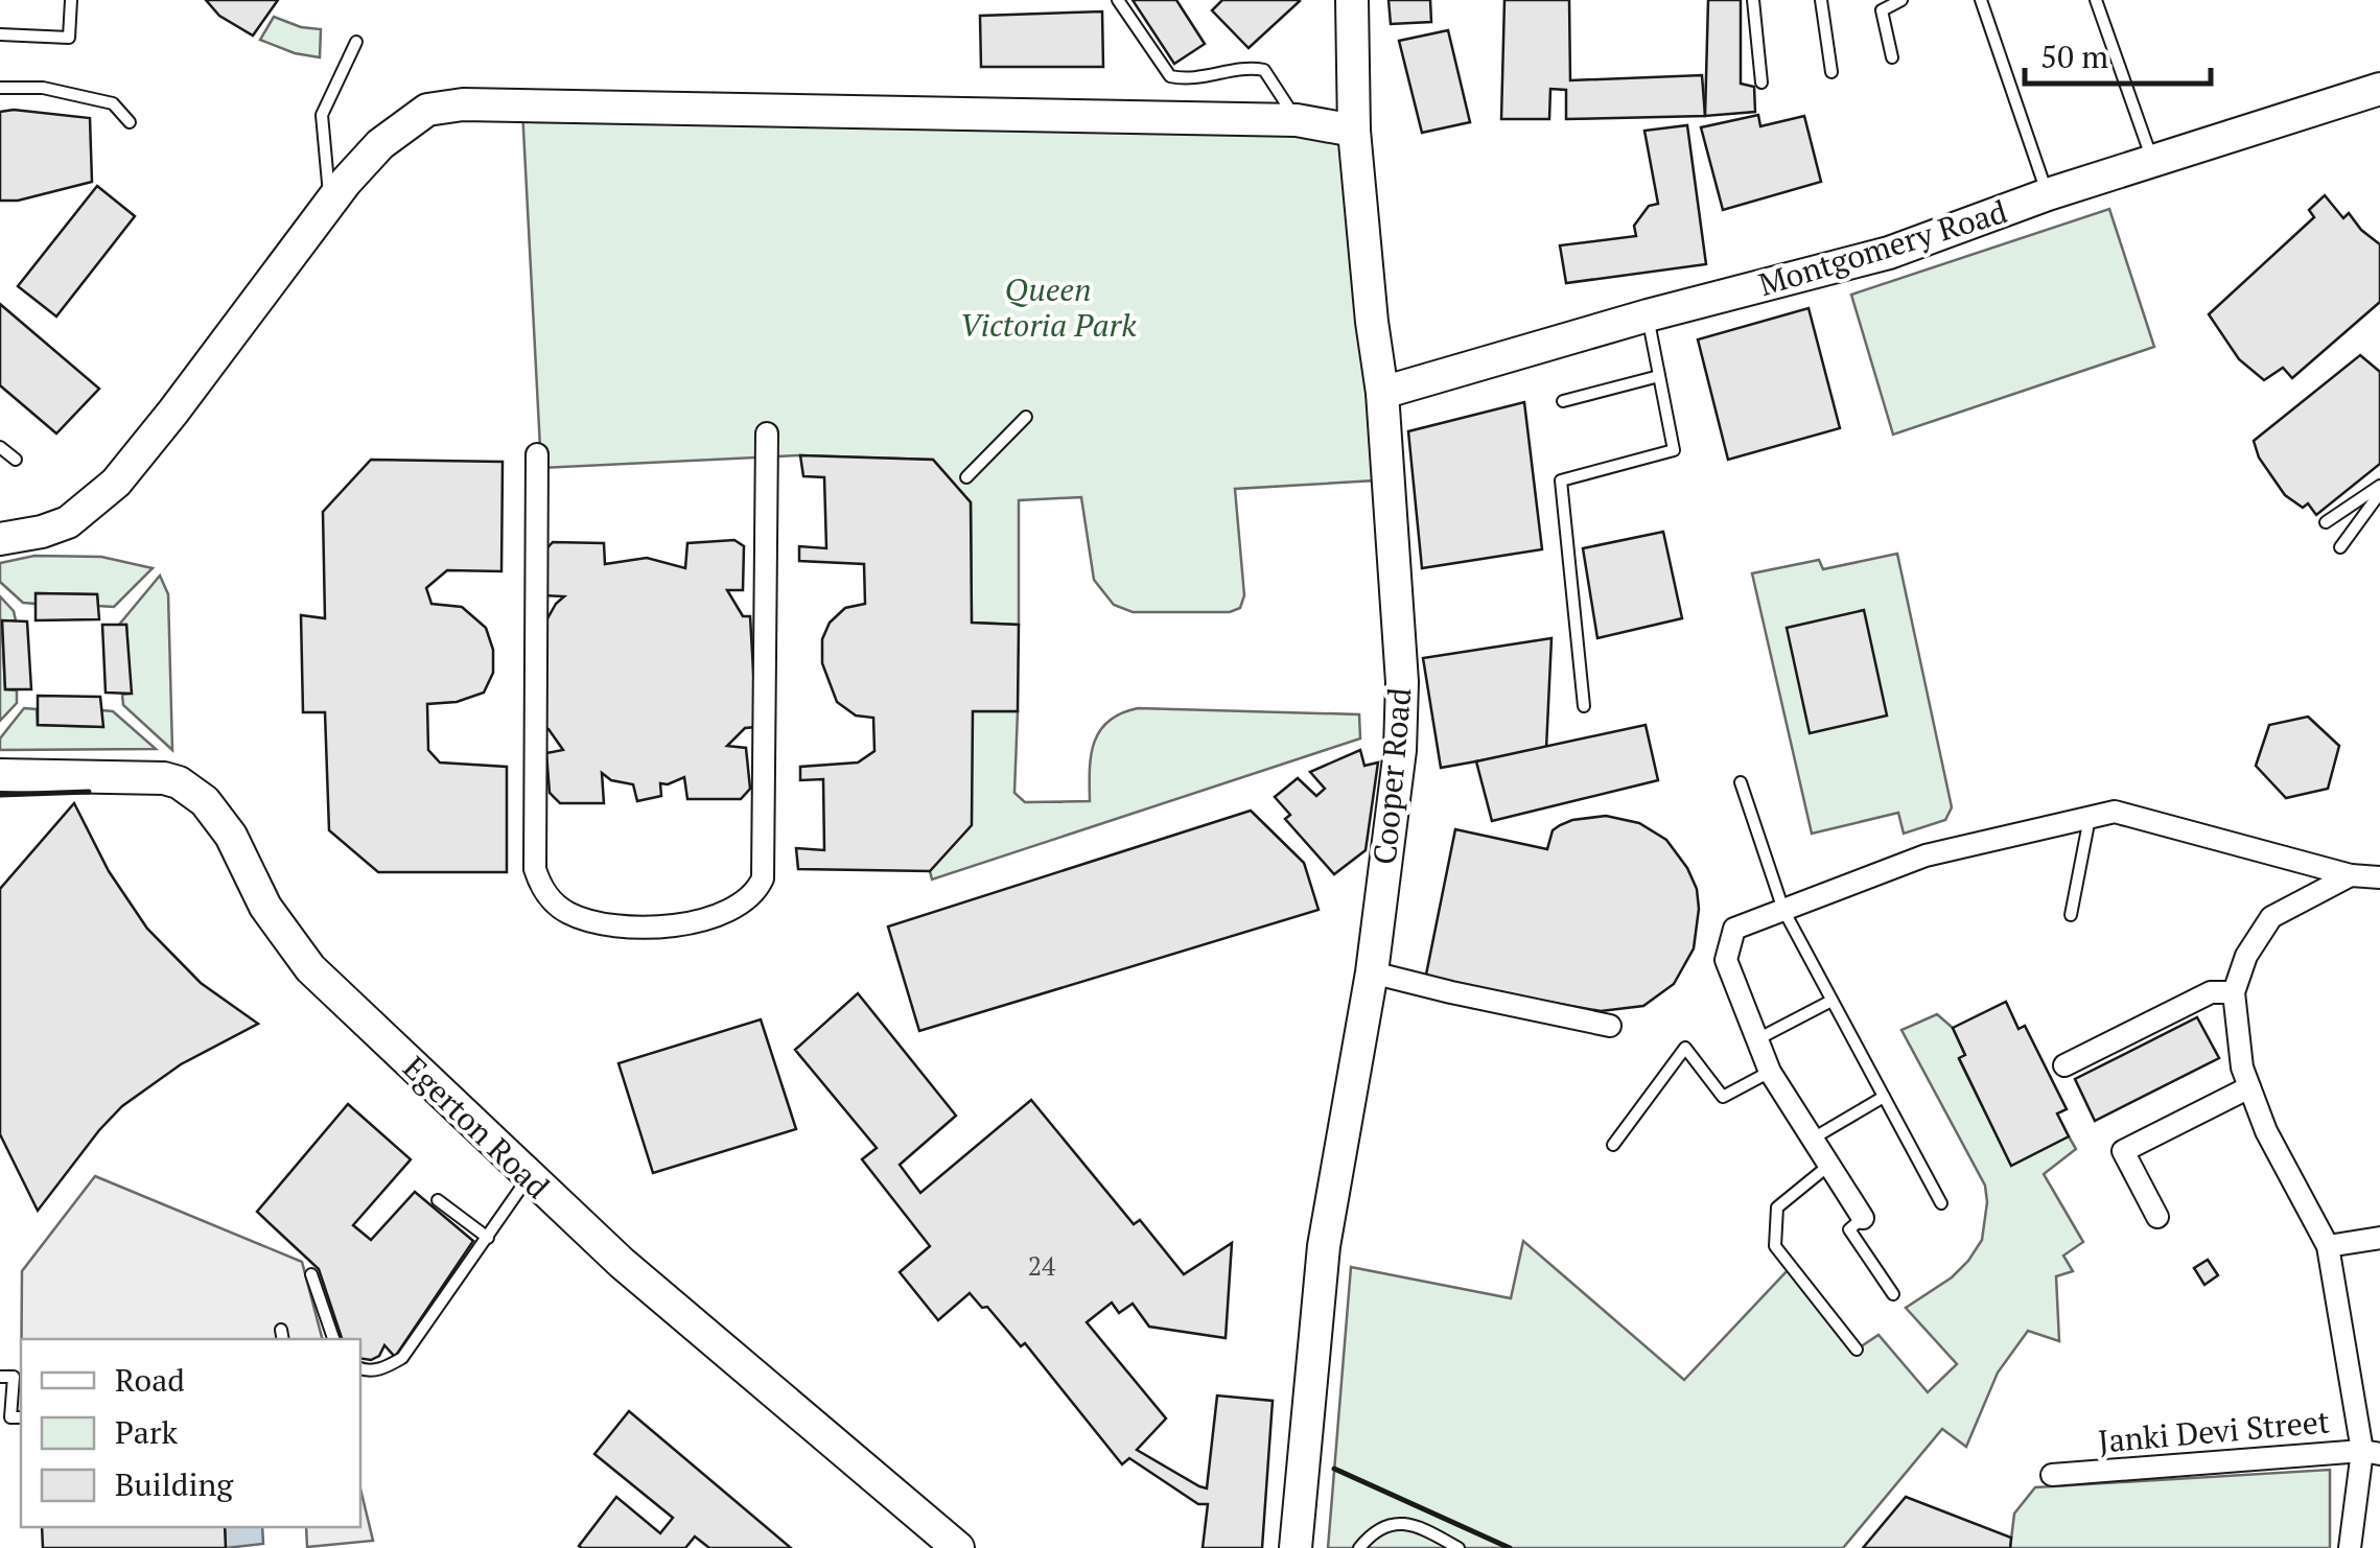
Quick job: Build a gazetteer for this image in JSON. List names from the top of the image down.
{
  "streets": {
    "street": [
      "Montgomery Road",
      "Cooper Road",
      "Egerton Road",
      "Janki Devi Street"
    ]
  },
  "crossings": [
    ["Montgomery Road", "Cooper Road"]
  ],
  "parks": ["Queen Victoria Park"],
  "house_numbers": ["24"],
  "legend": ["Road", "Park", "Building"],
  "scale_bar": "50 m"
}
